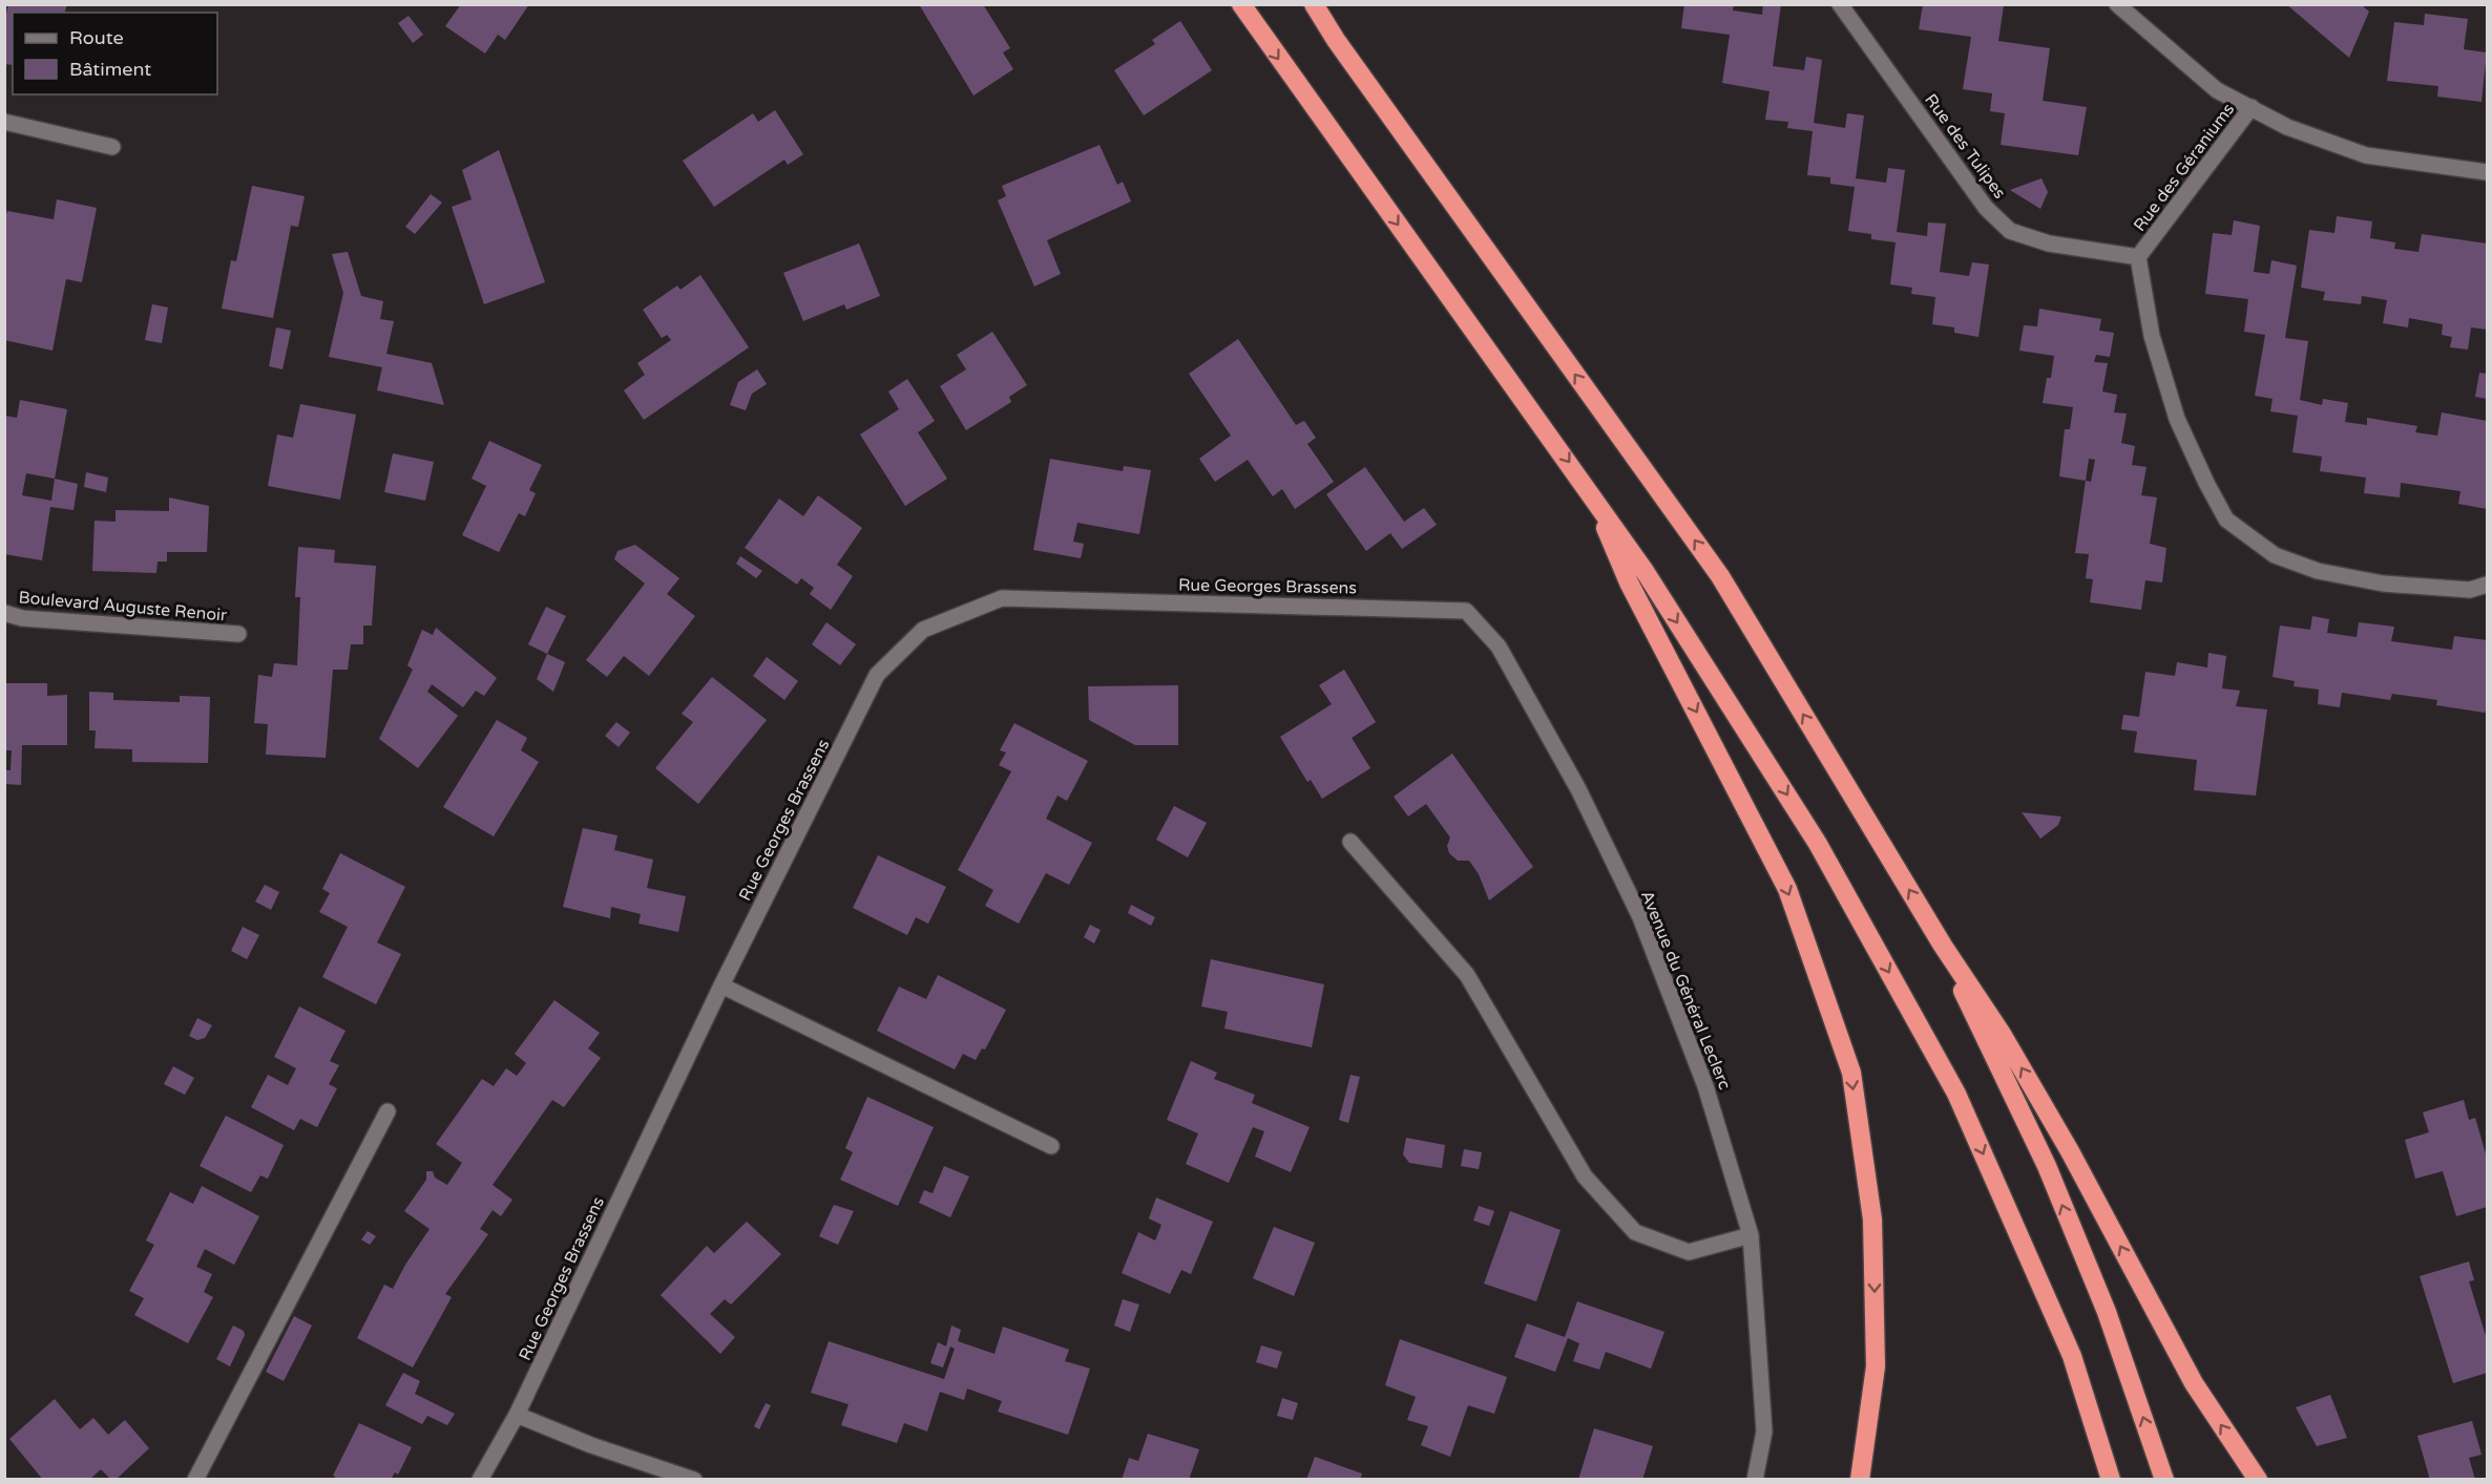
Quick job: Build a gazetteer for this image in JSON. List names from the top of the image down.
{
  "streets": {
    "street": [
      "Rue des Tulipes",
      "Rue des Géraniums",
      "Rue Georges Brassens",
      "Boulevard Auguste Renoir",
      "Avenue du Général Leclerc"
    ]
  },
  "crossings": [
    ["Rue des Tulipes", "Rue des Géraniums"],
    ["Rue Georges Brassens", "Avenue du Général Leclerc"]
  ],
  "legend": ["Route", "Bâtiment"]
}
